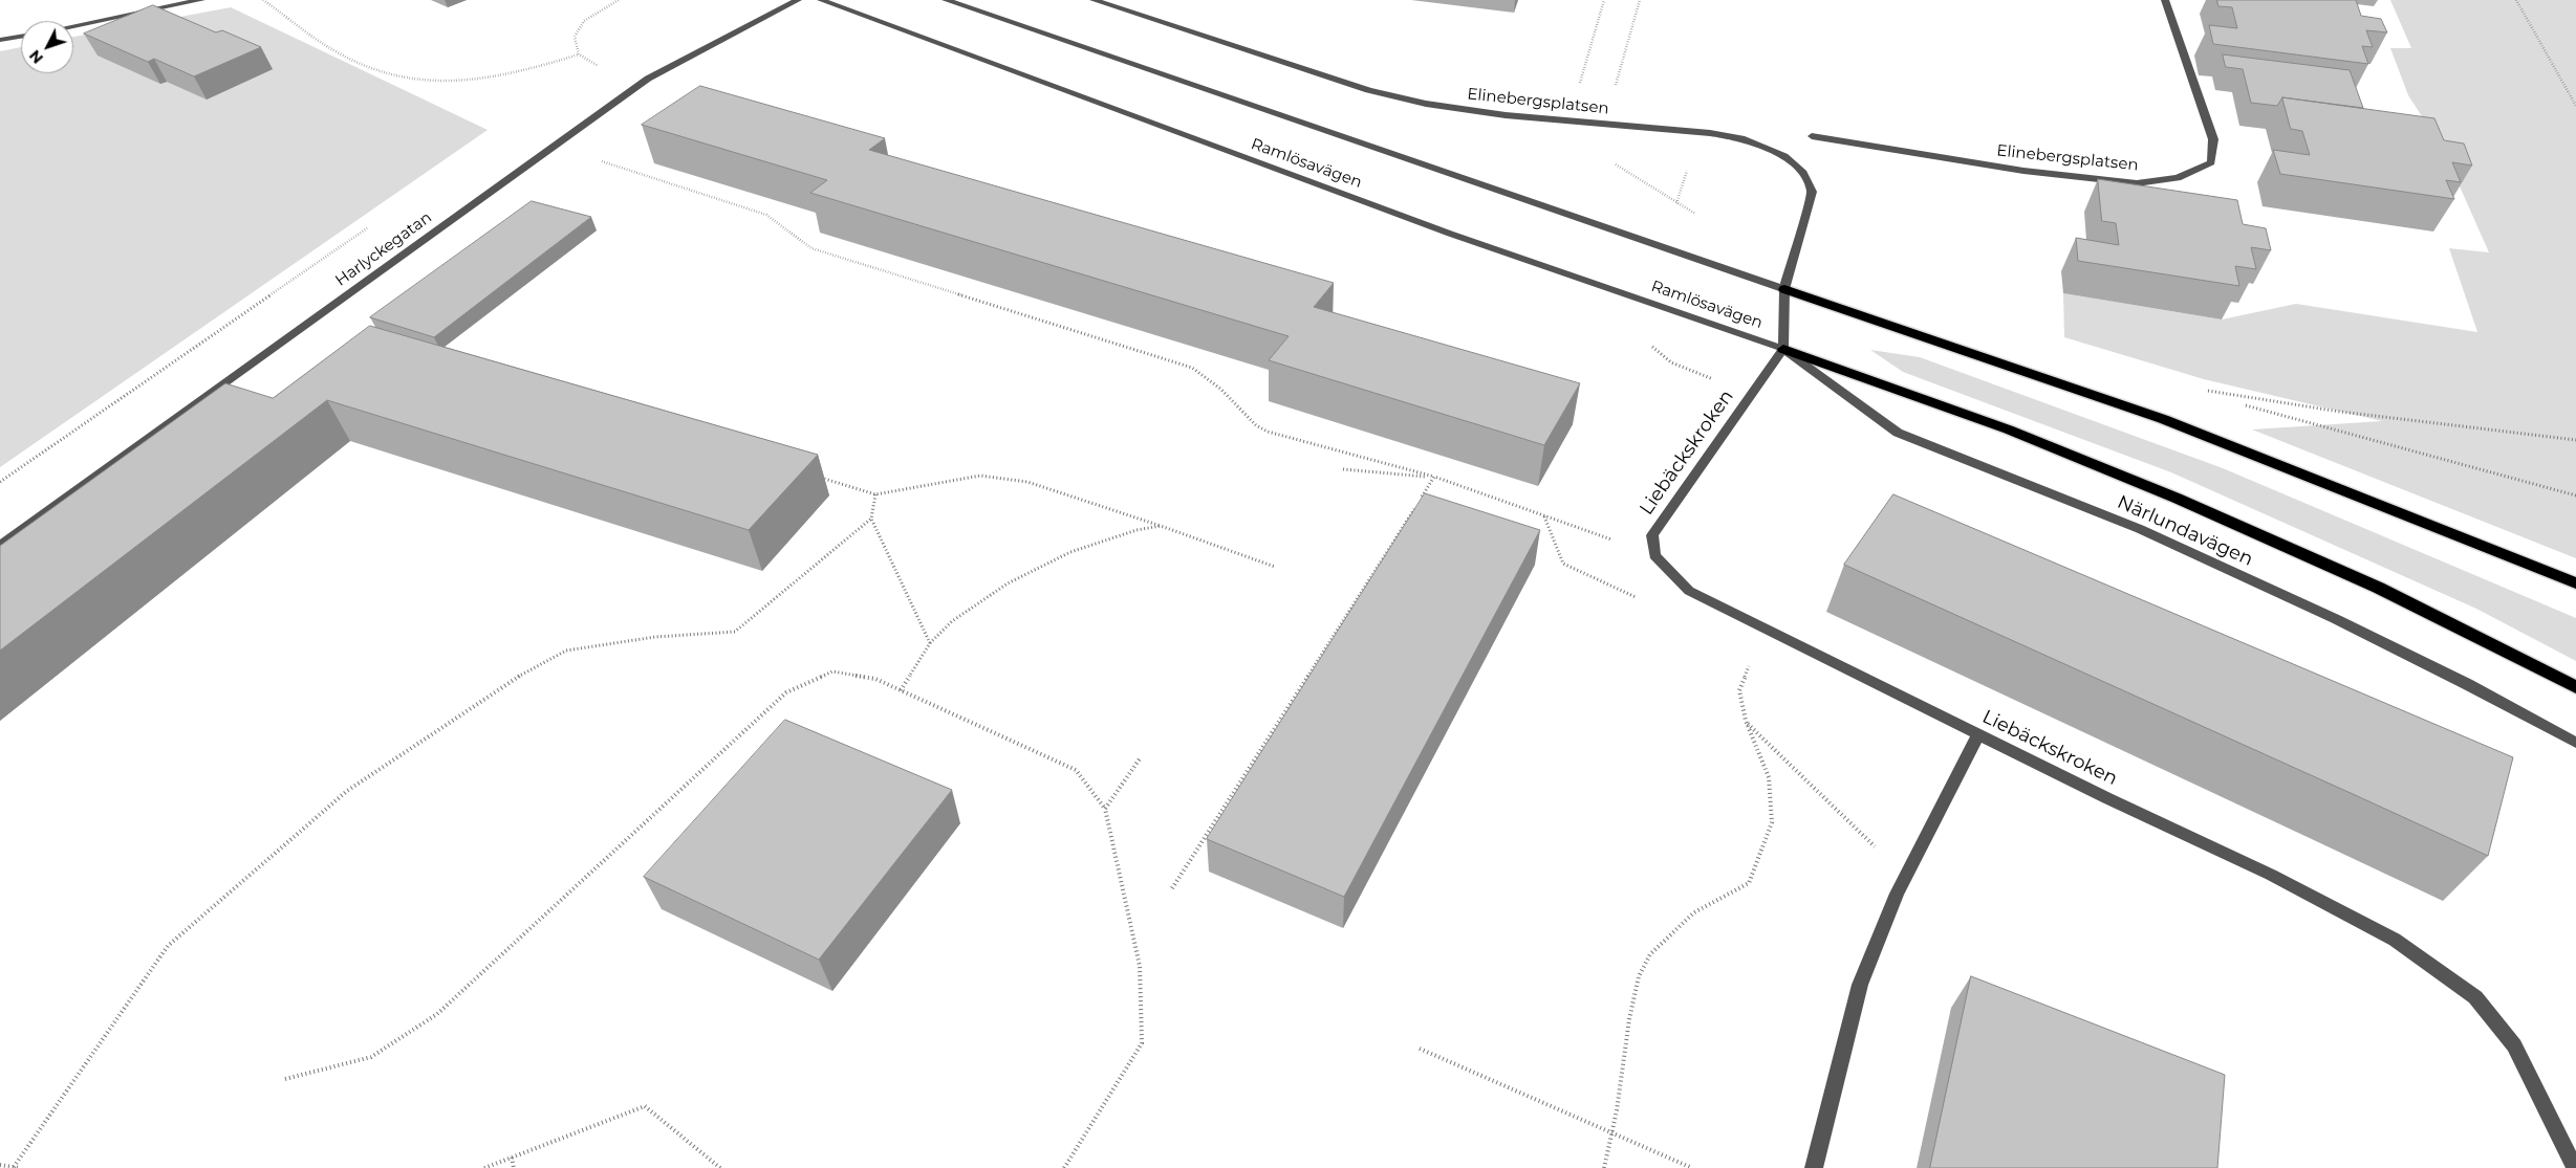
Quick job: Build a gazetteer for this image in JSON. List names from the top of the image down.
{
  "streets": {
    "street": [
      "Elinebergsplatsen",
      "Ramlösavägen",
      "Harlyckegatan",
      "Liebäckskroken",
      "Närlundavägen"
    ]
  },
  "crossings": [
    ["Elinebergsplatsen", "Ramlösavägen"],
    ["Elinebergsplatsen", "Liebäckskroken"],
    ["Elinebergsplatsen", "Närlundavägen"],
    ["Ramlösavägen", "Liebäckskroken"],
    ["Ramlösavägen", "Närlundavägen"],
    ["Liebäckskroken", "Närlundavägen"]
  ],
  "north": "bottom left"
}
